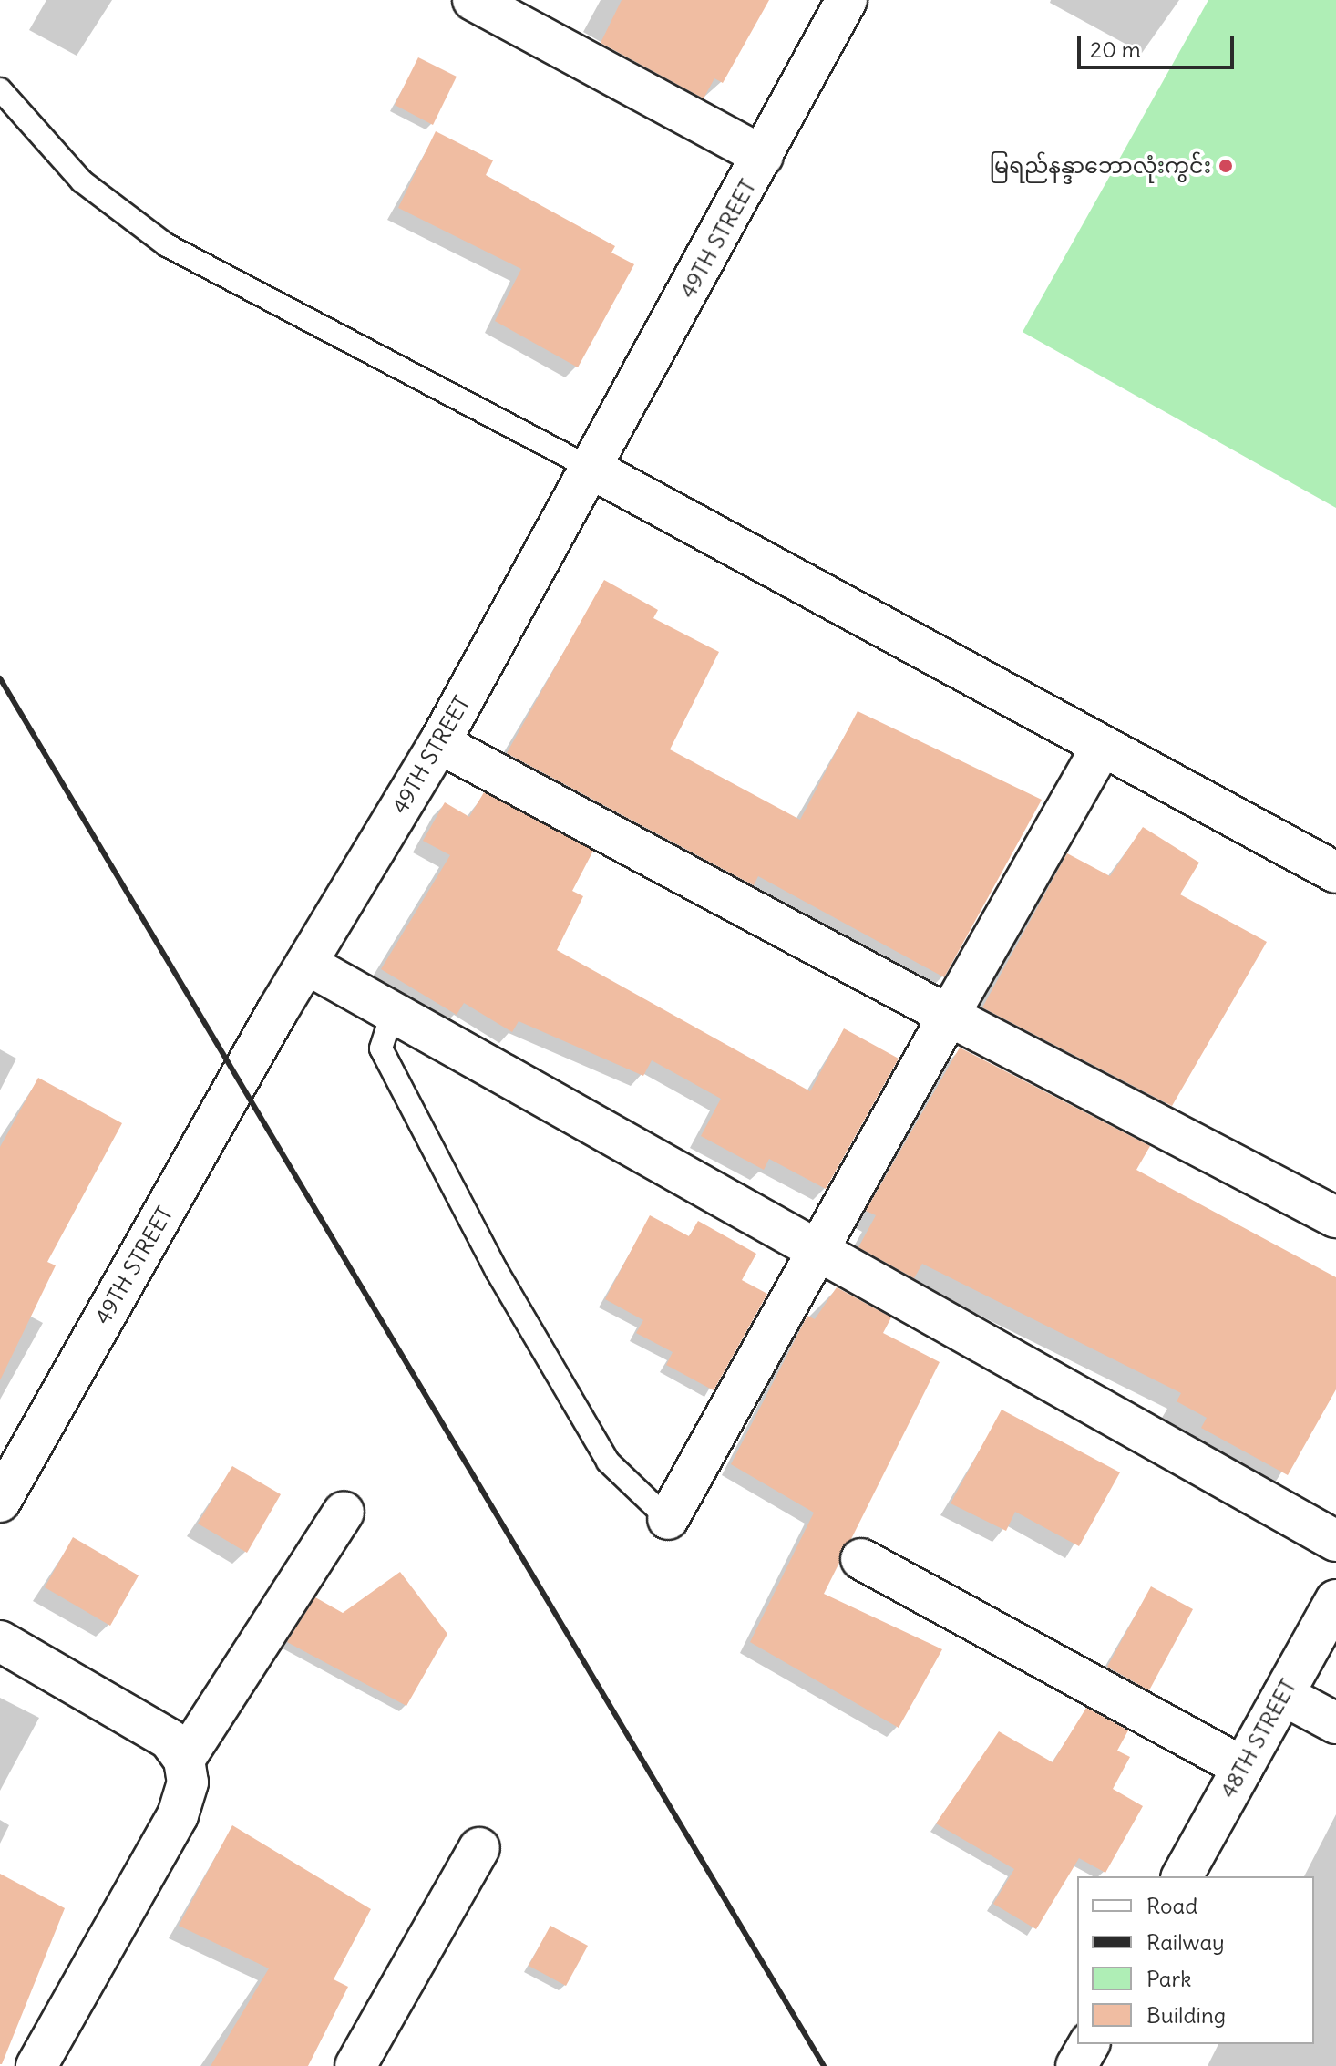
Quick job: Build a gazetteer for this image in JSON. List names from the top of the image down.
{
  "streets": {
    "street": ["49TH STREET", "48TH STREET"]
  },
  "places": ["မြရည်နန္ဒာဘောလုံးကွင်း"],
  "legend": [
    "Road",
    "Railway",
    "Park",
    "Building"
  ],
  "scale_bar": "20 m"
}
